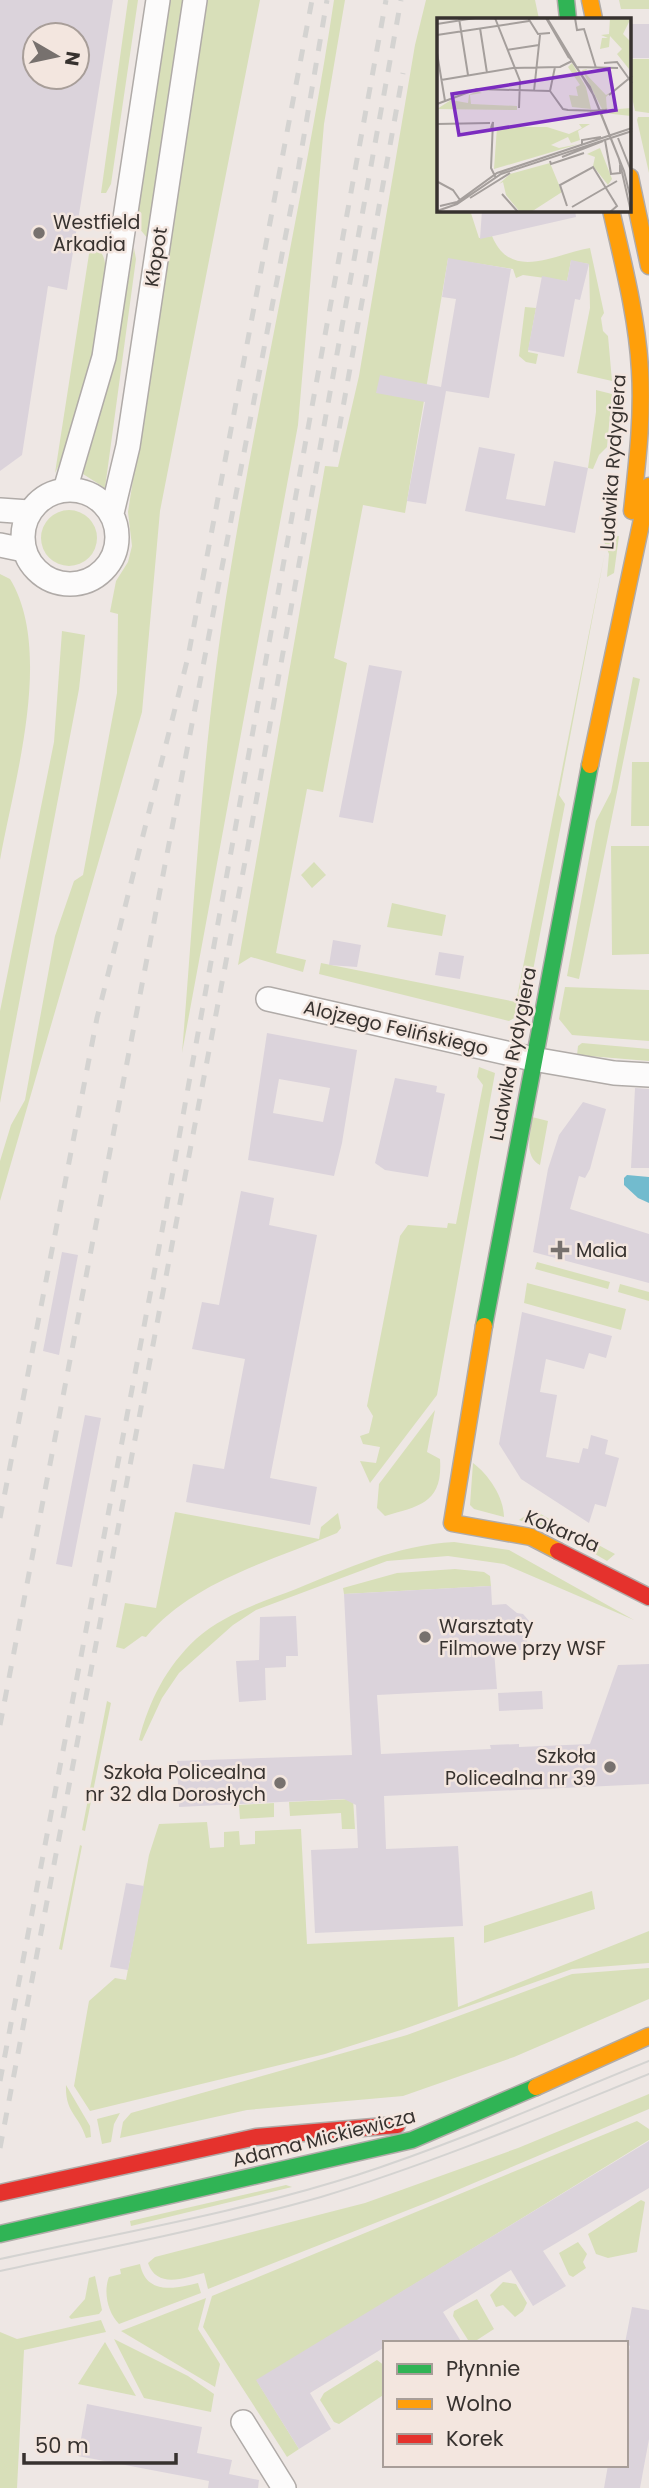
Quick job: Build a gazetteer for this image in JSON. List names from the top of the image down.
{
  "streets": {
    "street": [
      "Kłopot",
      "Ludwika Rydygiera",
      "Alojzego Felińskiego",
      "Kokarda",
      "Adama Mickiewicza"
    ]
  },
  "crossings": [
    ["Ludwika Rydygiera", "Alojzego Felińskiego"],
    ["Ludwika Rydygiera", "Kokarda"]
  ],
  "places": {
    "other": [
      "Westfield Arkadia",
      "Warsztaty Filmowe przy WSF",
      "Szkoła Policealna nr 39",
      "Szkoła Policealna nr 32 dla Dorosłych"
    ],
    "health": ["Malia"]
  },
  "legend": ["Płynnie", "Wolno", "Korek"],
  "scale_bar": "50 m",
  "north": "right"
}
